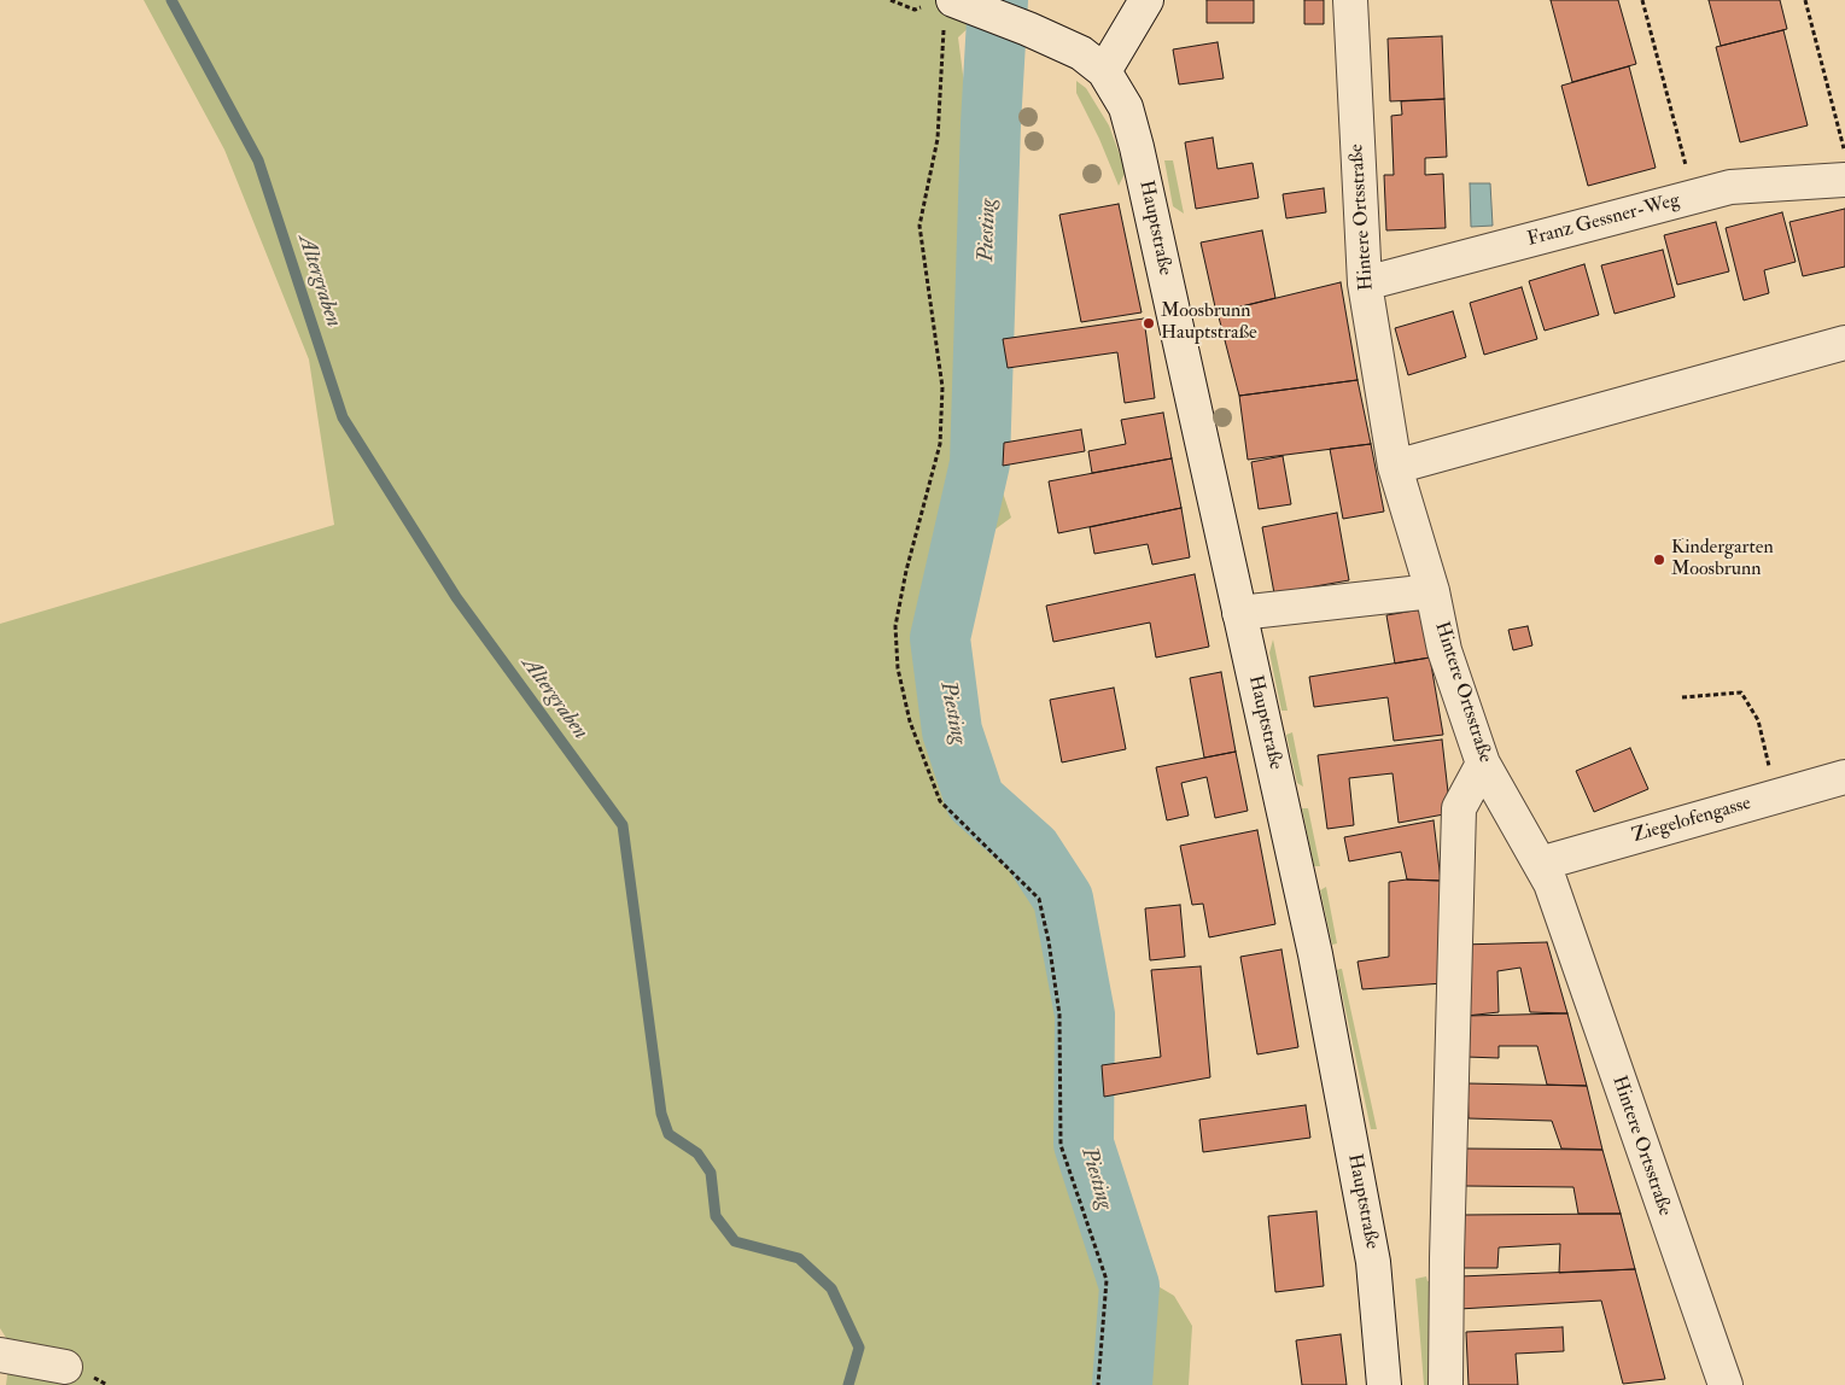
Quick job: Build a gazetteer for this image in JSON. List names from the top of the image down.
{
  "streets": {
    "street": [
      "Hintere Ortsstraße",
      "Franz Gessner-Weg",
      "Hauptstraße",
      "Ziegelofengasse"
    ]
  },
  "crossings": [
    ["Hintere Ortsstraße", "Franz Gessner-Weg"],
    ["Hintere Ortsstraße", "Ziegelofengasse"]
  ],
  "water": ["Piesting", "Altergraben"],
  "places": ["Moosbrunn Hauptstraße", "Kindergarten Moosbrunn"]
}
